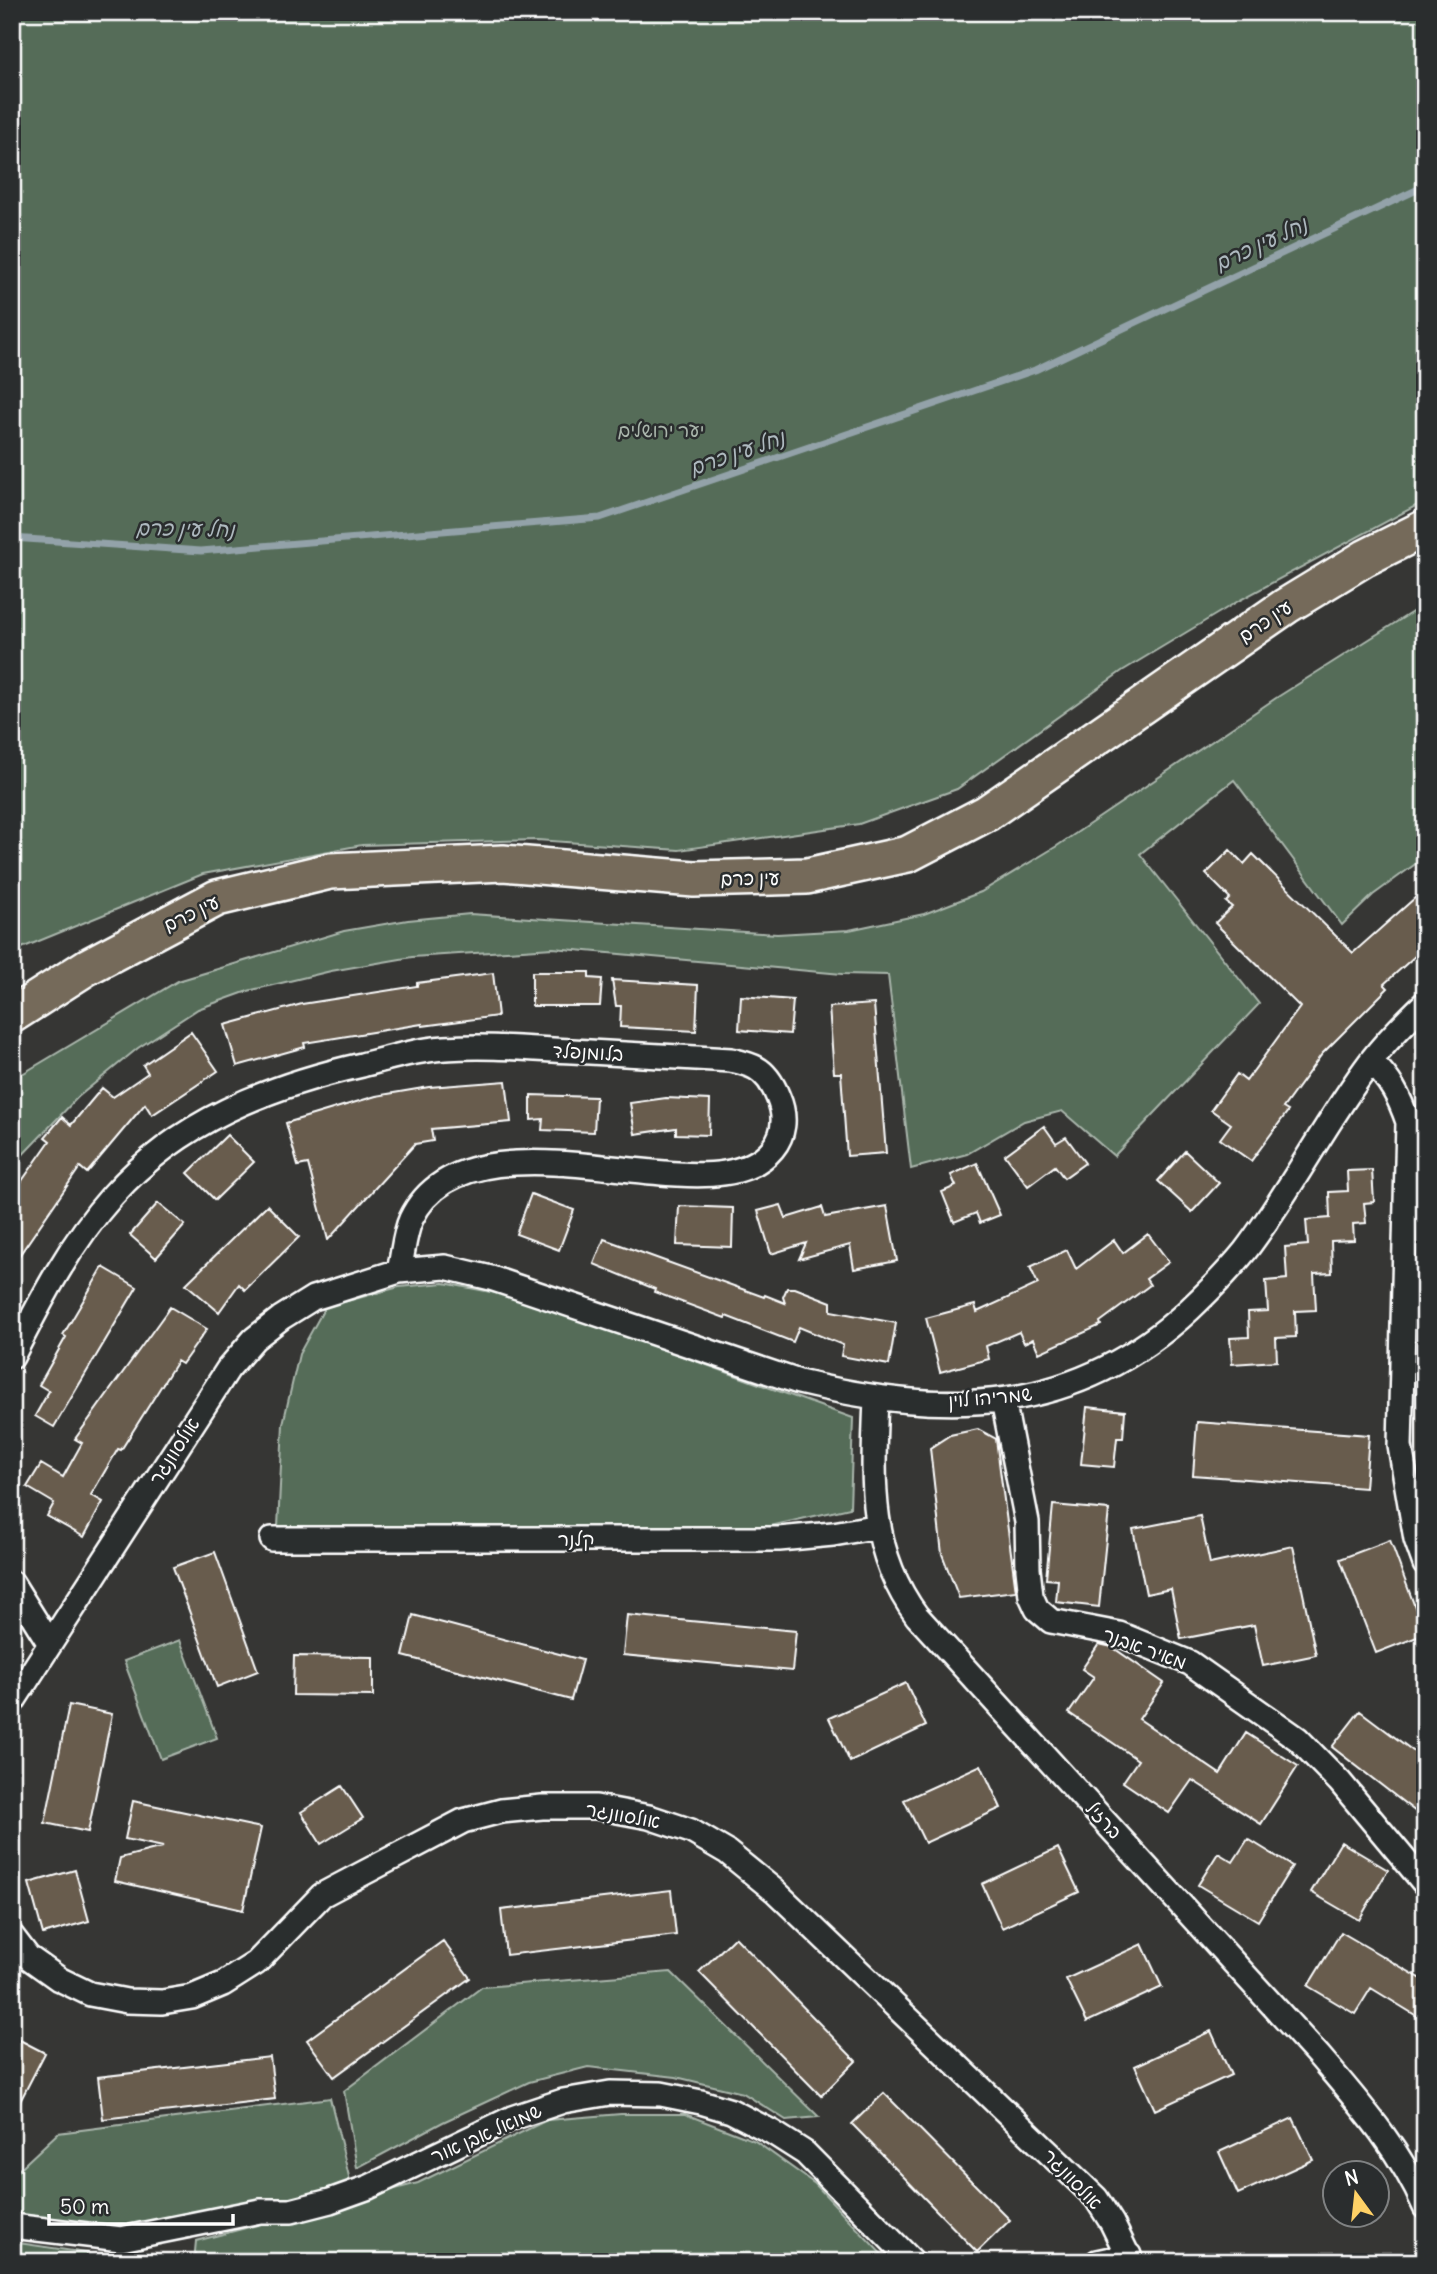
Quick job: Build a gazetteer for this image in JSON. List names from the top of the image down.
{
  "streets": {
    "main road": ["עין כרם"],
    "street": [
      "בלומנפלד",
      "שמריהו לוין",
      "אולסוונגר",
      "קלנר",
      "מאיר אבנר",
      "ברזיל",
      "שמואל אבן אור"
    ]
  },
  "crossings": [
    ["בלומנפלד", "שמריהו לוין"],
    ["בלומנפלד", "אולסוונגר"],
    ["שמריהו לוין", "אולסוונגר"],
    ["שמריהו לוין", "מאיר אבנר"],
    ["שמריהו לוין", "ברזיל"],
    ["קלנר", "ברזיל"]
  ],
  "water": ["נחל עין כרם"],
  "parks": ["יער ירושלים"],
  "scale_bar": "50 m",
  "north": "top"
}
